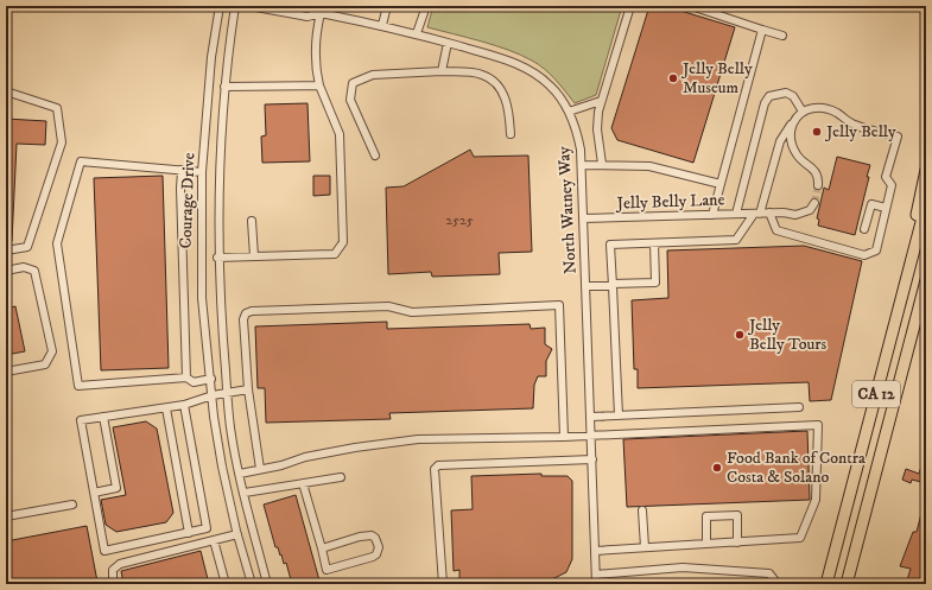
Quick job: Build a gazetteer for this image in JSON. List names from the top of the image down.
{
  "streets": {
    "highway": ["CA 12"],
    "street": ["Courage Drive", "Jelly Belly Lane", "North Watney Way"]
  },
  "crossings": [
    ["Jelly Belly Lane", "North Watney Way"]
  ],
  "places": [
    "Jelly Belly Museum",
    "Jelly Belly",
    "Jelly Belly Tours",
    "Food Bank of Contra Costa & Solano"
  ],
  "house_numbers": ["2525"]
}
